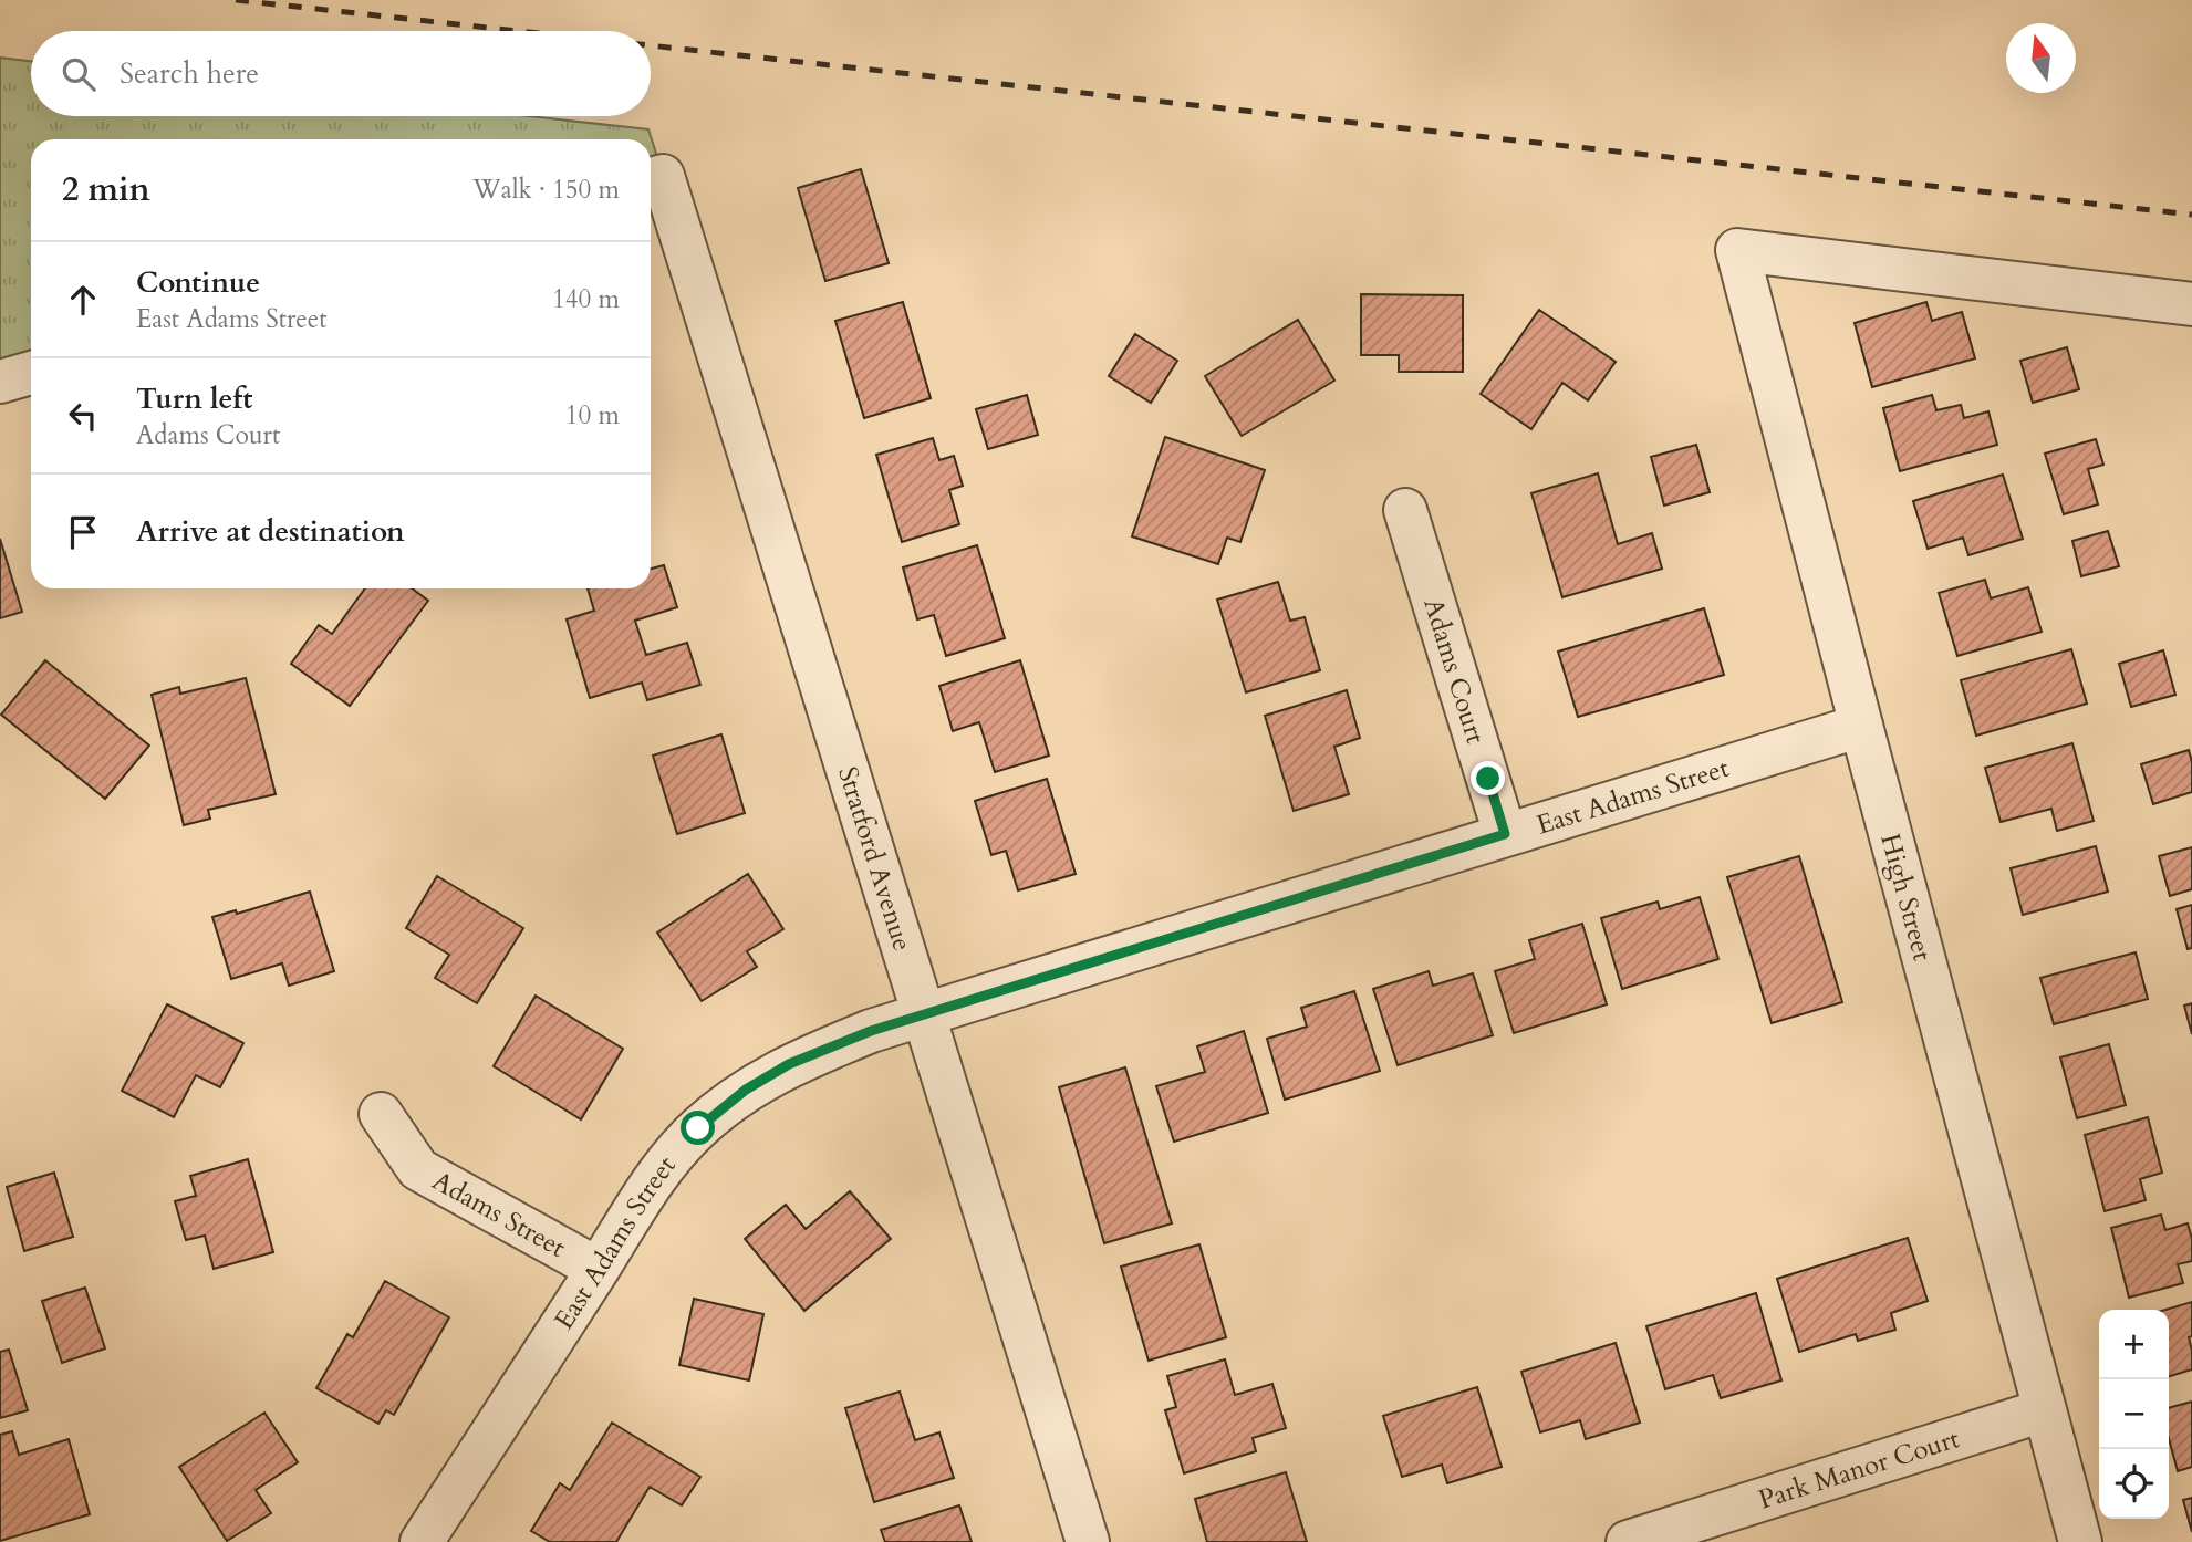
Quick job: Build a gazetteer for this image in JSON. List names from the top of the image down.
{
  "streets": {
    "street": [
      "Adams Court",
      "East Adams Street",
      "Stratford Avenue",
      "High Street",
      "Adams Street",
      "Park Manor Court"
    ]
  },
  "crossings": [
    ["Adams Court", "East Adams Street"],
    ["East Adams Street", "Stratford Avenue"],
    ["East Adams Street", "High Street"],
    ["East Adams Street", "Adams Street"],
    ["High Street", "Park Manor Court"]
  ],
  "north": "top",
  "page": {
    "search": "Search here",
    "heading": ["2 min", "Walk · 150 m"],
    "list": [
      ["Continue", "East Adams Street", "140 m"],
      ["Turn left", "Adams Court", "10 m"],
      "Arrive at destination"
    ],
    "map_buttons": ["+", "−"]
  }
}
